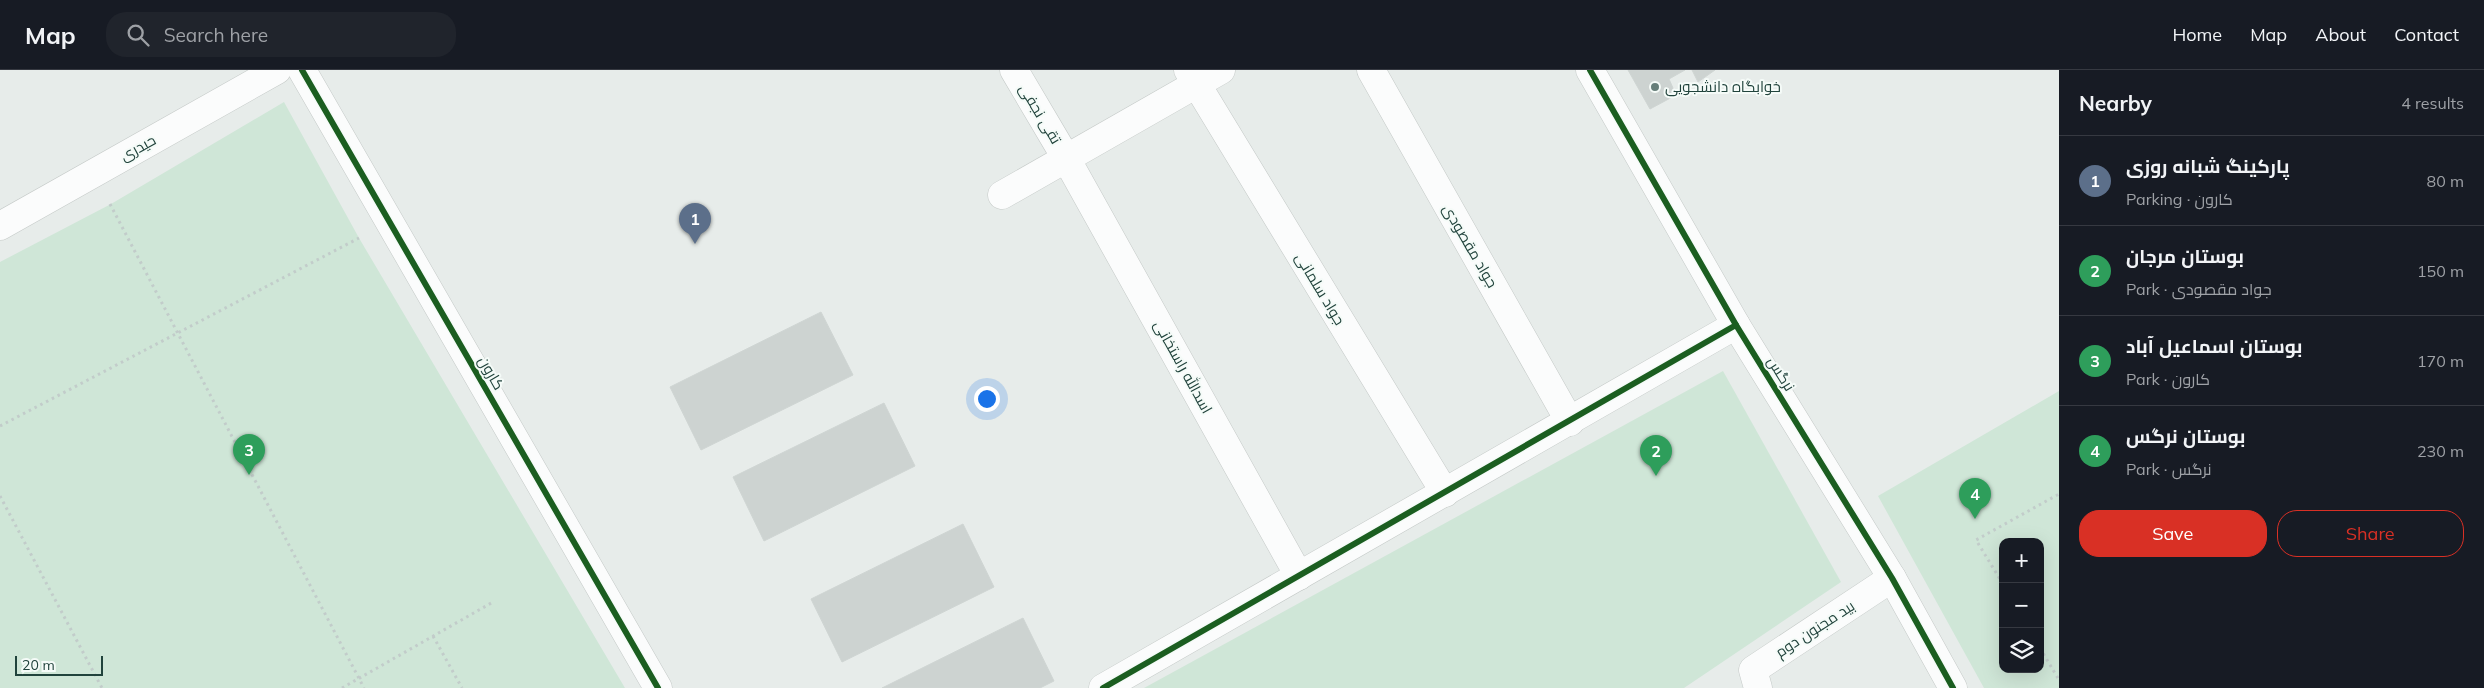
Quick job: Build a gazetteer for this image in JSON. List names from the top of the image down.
{
  "streets": {
    "street": [
      "تقی نجفی",
      "حیدری",
      "جواد مقصودی",
      "جواد سلمانی",
      "اسدالله راستخانی",
      "کارون",
      "نرگس",
      "بید مجنون دوم"
    ]
  },
  "crossings": [
    ["تقی نجفی", "اسدالله راستخانی"],
    ["نرگس", "بید مجنون دوم"]
  ],
  "places": ["خوابگاه دانشجویی"],
  "scale_bar": "20 m",
  "page": {
    "header": "Map",
    "search": "Search here",
    "nav": [
      "Home",
      "Map",
      "About",
      "Contact"
    ],
    "heading": ["Nearby", "4 results"],
    "list": [
      {
        "mark": "1",
        "name": "پارکینگ شبانه روزی",
        "note": "Parking · کارون",
        "value": "80 m"
      },
      {
        "mark": "2",
        "name": "بوستان مرجان",
        "note": "Park · جواد مقصودی",
        "value": "150 m"
      },
      {
        "mark": "3",
        "name": "بوستان اسماعیل آباد",
        "note": "Park · کارون",
        "value": "170 m"
      },
      {
        "mark": "4",
        "name": "بوستان نرگس",
        "note": "Park · نرگس",
        "value": "230 m"
      }
    ],
    "pins": [
      "1",
      "3",
      "2",
      "4"
    ],
    "buttons": ["Save", "Share"],
    "map_buttons": ["+", "−"],
    "scale": "20 m"
  }
}
